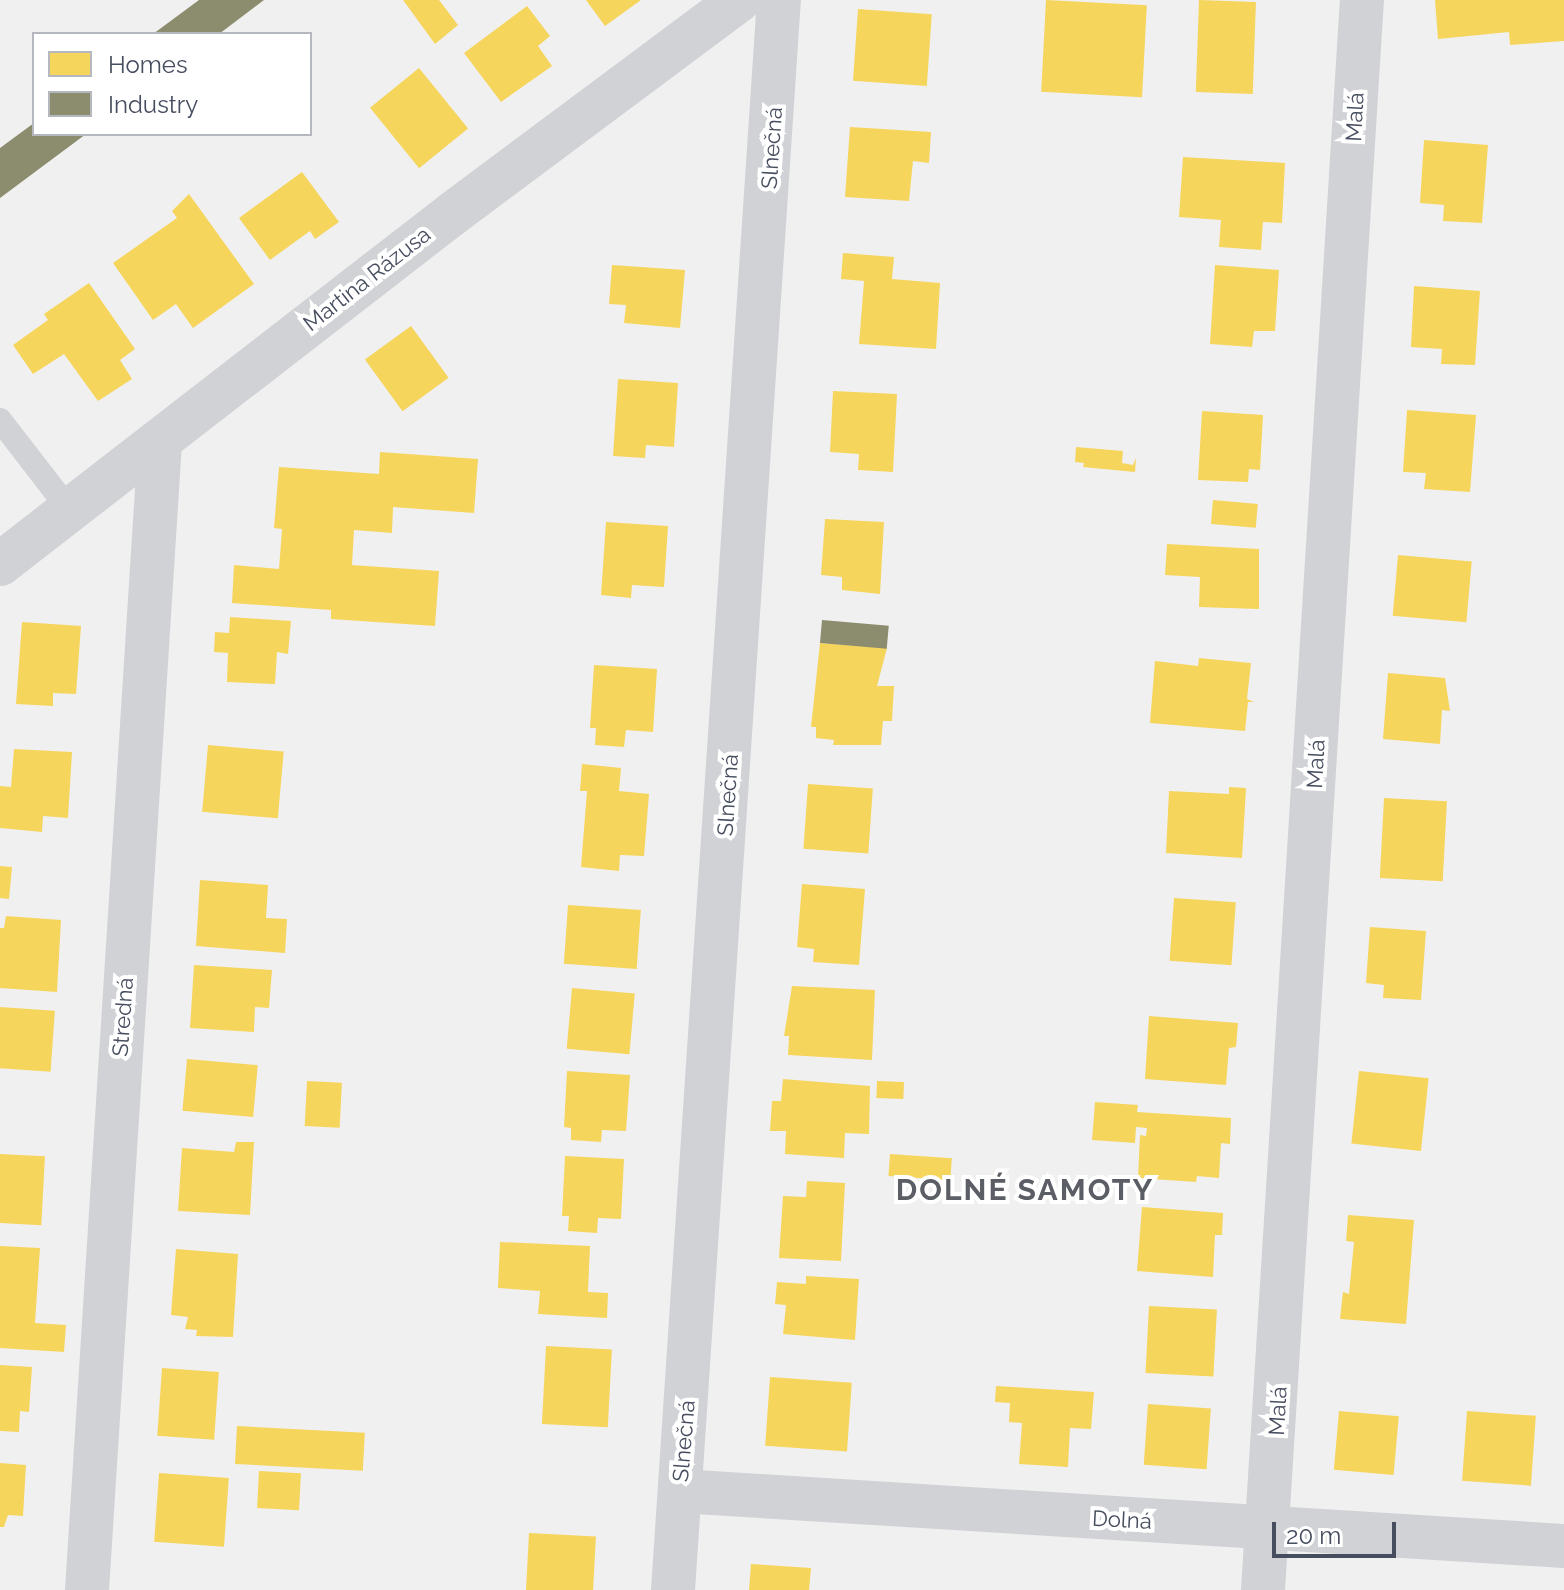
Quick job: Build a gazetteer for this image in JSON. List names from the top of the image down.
{
  "streets": {
    "street": [
      "Malá",
      "Slnečná",
      "Martina Rázusa",
      "Stredná",
      "Dolná"
    ]
  },
  "crossings": [
    ["Malá", "Dolná"],
    ["Slnečná", "Dolná"],
    ["Martina Rázusa", "Stredná"]
  ],
  "districts": ["DOLNÉ SAMOTY"],
  "legend": ["Homes", "Industry"],
  "scale_bar": "20 m"
}
